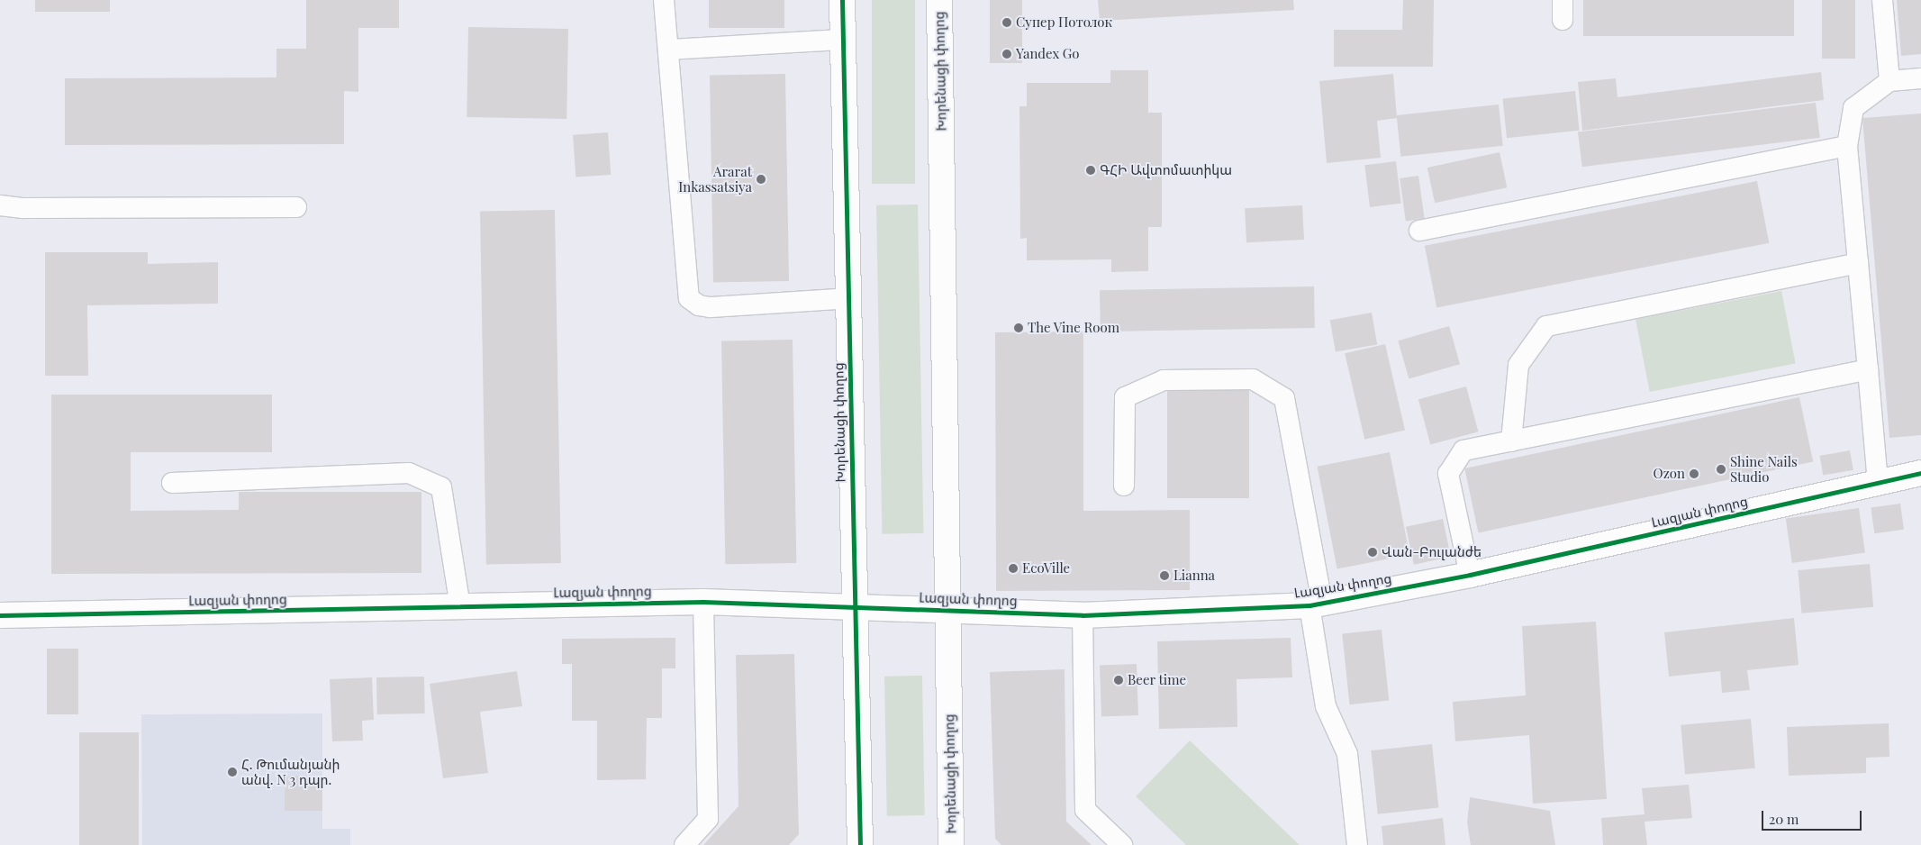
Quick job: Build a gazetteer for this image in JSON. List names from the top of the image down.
{
  "streets": {
    "street": ["Խորենացի փողոց", "Լազյան փողոց"]
  },
  "crossings": [
    ["Խորենացի փողոց", "Լազյան փողոց"]
  ],
  "places": [
    "Супер Потолок",
    "Yandex Go",
    "ԳՀԻ Ավտոմատիկա",
    "Ararat Inkassatsiya",
    "The Vine Room",
    "Shine Nails Studio",
    "Ozon",
    "Վան-Բուլանժե",
    "EcoVille",
    "Lianna",
    "Beer time",
    "Հ. Թումանյանի անվ. N 3 դպր."
  ],
  "scale_bar": "20 m"
}
